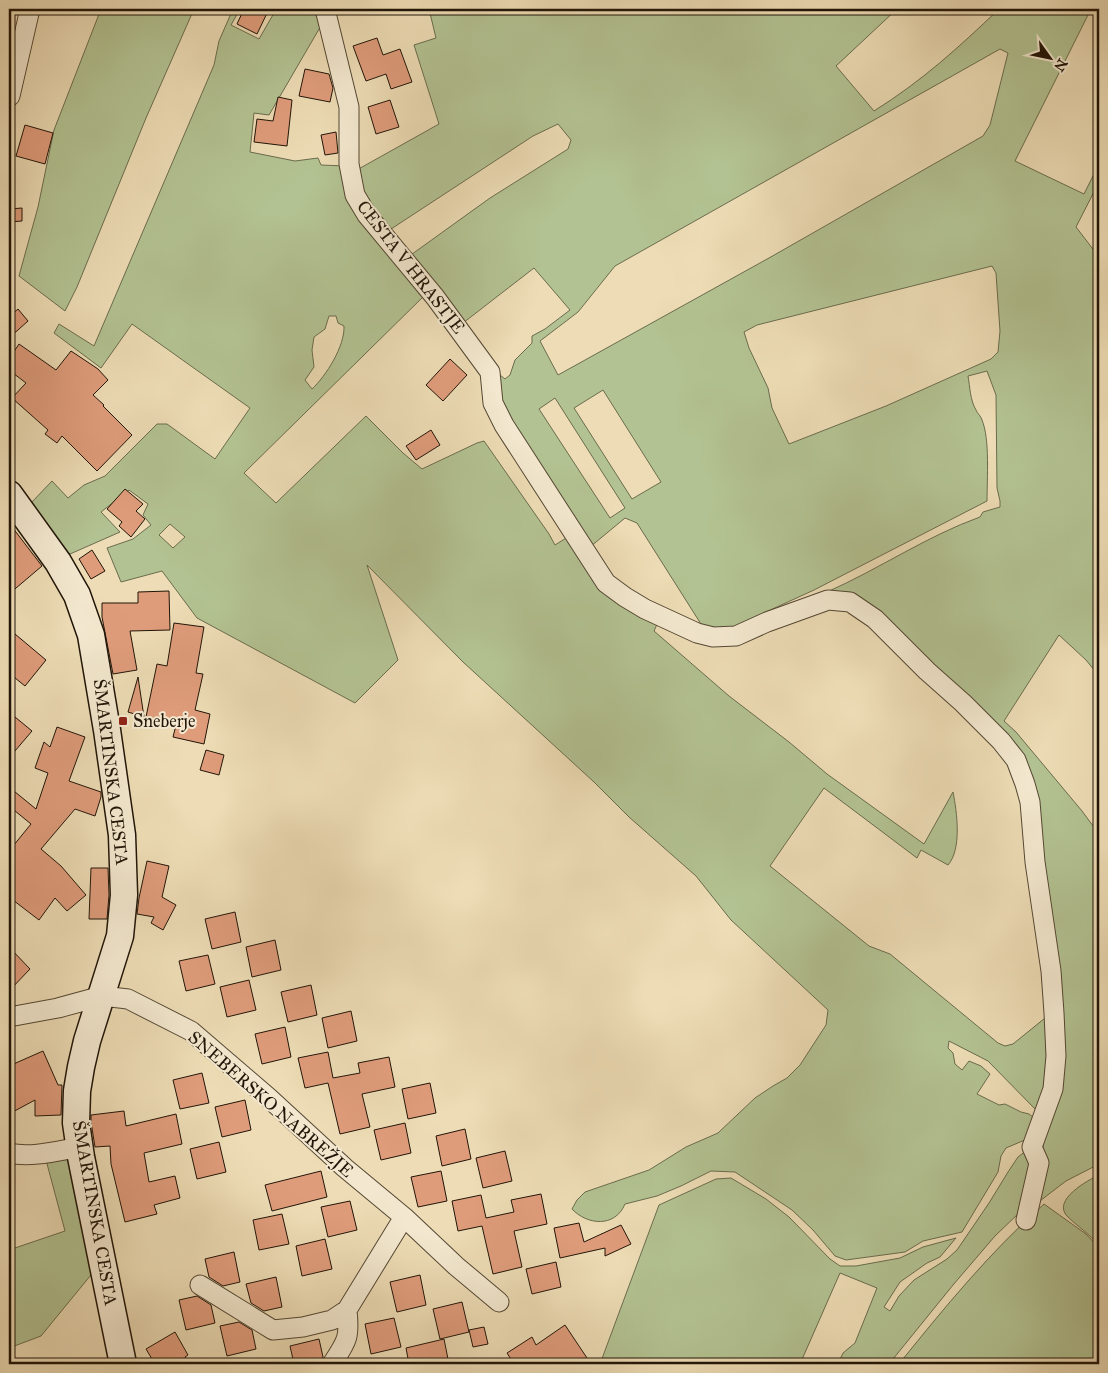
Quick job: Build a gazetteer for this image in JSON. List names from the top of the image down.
{
  "streets": {
    "main road": ["ŠMARTINSKA CESTA"],
    "street": ["CESTA V HRASTJE", "SNEBERSKO NABREŽJE"]
  },
  "crossings": [
    ["ŠMARTINSKA CESTA", "SNEBERSKO NABREŽJE"]
  ],
  "places": {
    "transit": ["Sneberje"]
  },
  "north": "bottom right"
}
